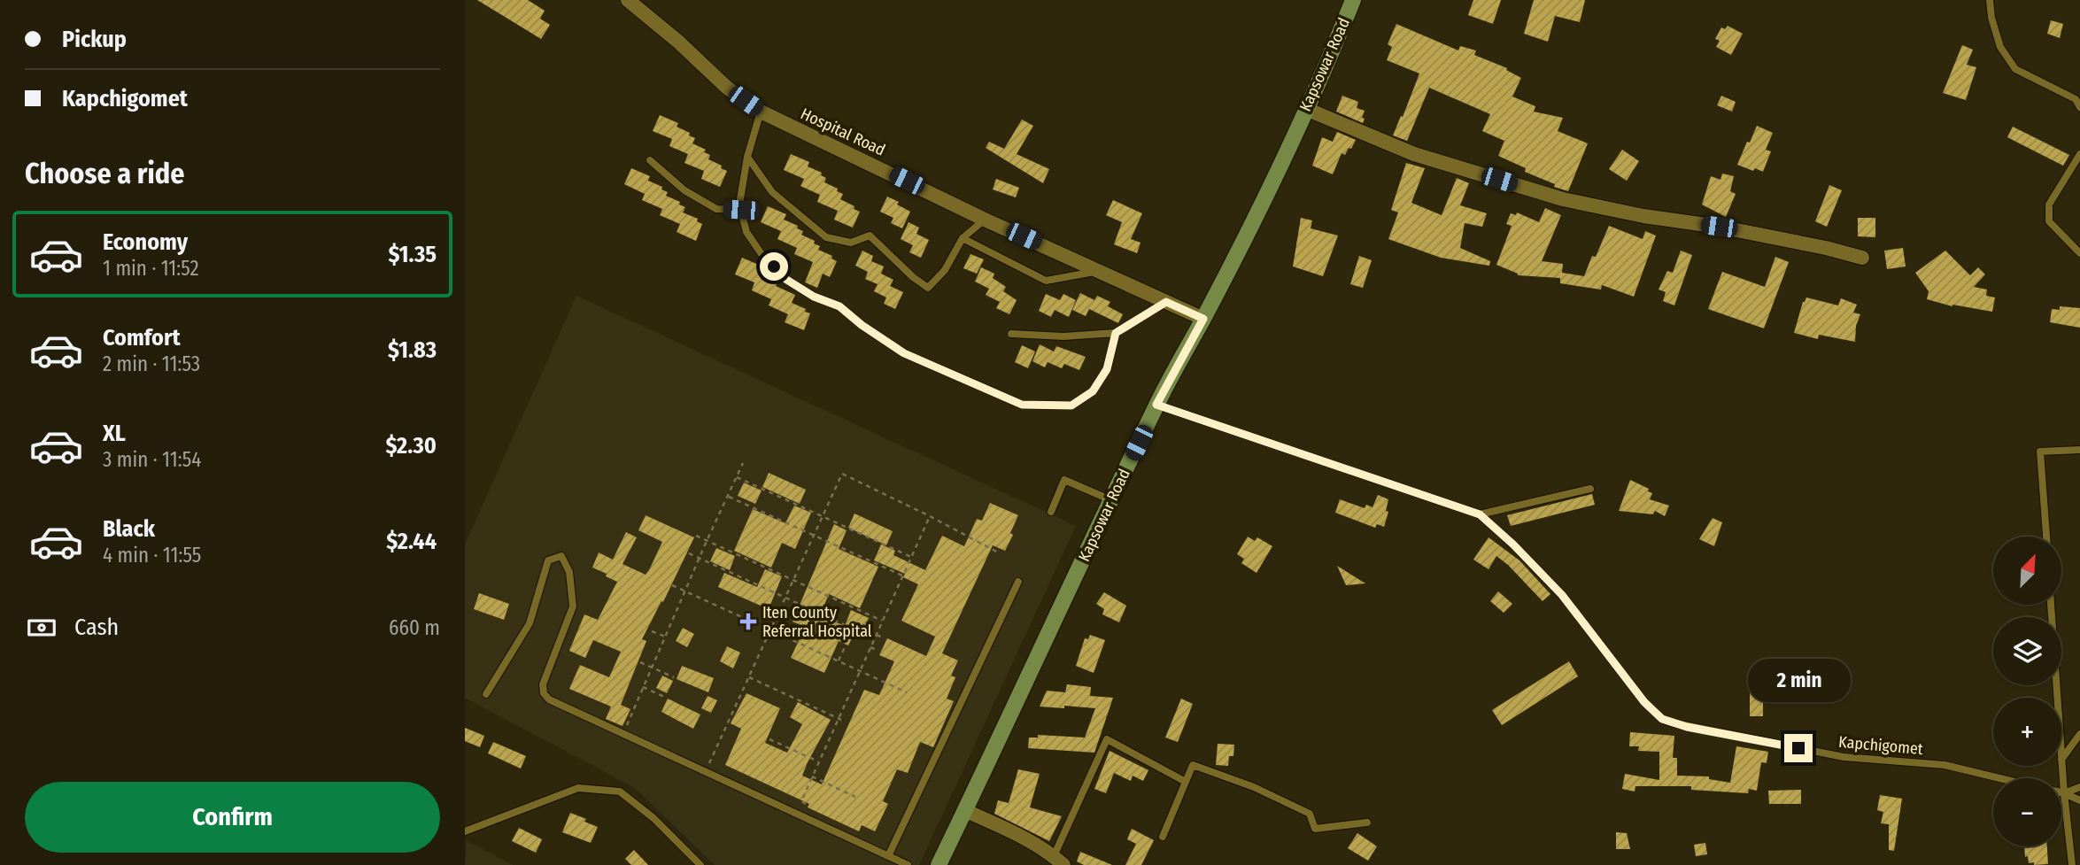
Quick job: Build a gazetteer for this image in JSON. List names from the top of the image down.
{
  "streets": {
    "main road": ["Kapsowar Road"],
    "street": ["Hospital Road"],
    "lane": ["Kapchigomet"]
  },
  "crossings": [
    ["Kapsowar Road", "Hospital Road"],
    ["Kapsowar Road", "Kapchigomet"]
  ],
  "places": {
    "health": ["Iten County Referral Hospital"]
  },
  "north": "top right",
  "page": {
    "banner": ["Pickup", "Kapchigomet"],
    "heading": "Choose a ride",
    "list": [
      {
        "name": "Economy",
        "note": "1 min · 11:52",
        "value": "$1.35"
      },
      {
        "name": "Comfort",
        "note": "2 min · 11:53",
        "value": "$1.83"
      },
      {
        "name": "XL",
        "note": "3 min · 11:54",
        "value": "$2.30"
      },
      {
        "name": "Black",
        "note": "4 min · 11:55",
        "value": "$2.44"
      }
    ],
    "map_buttons": ["+", "−"],
    "pay": ["Cash", "660 m"],
    "bubble": "2 min",
    "buttons": "Confirm"
  }
}
